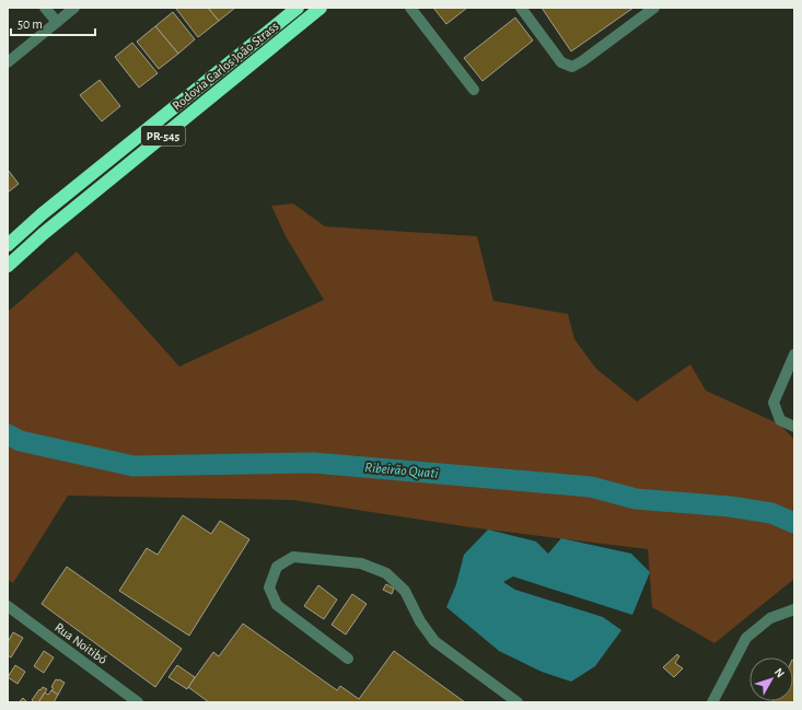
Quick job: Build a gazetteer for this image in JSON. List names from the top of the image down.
{
  "streets": {
    "highway": ["Rodovia Carlos João Strass", "PR-545"],
    "street": ["Rua Noitibó"]
  },
  "water": ["Ribeirão Quati"],
  "scale_bar": "50 m",
  "north": "top right"
}
